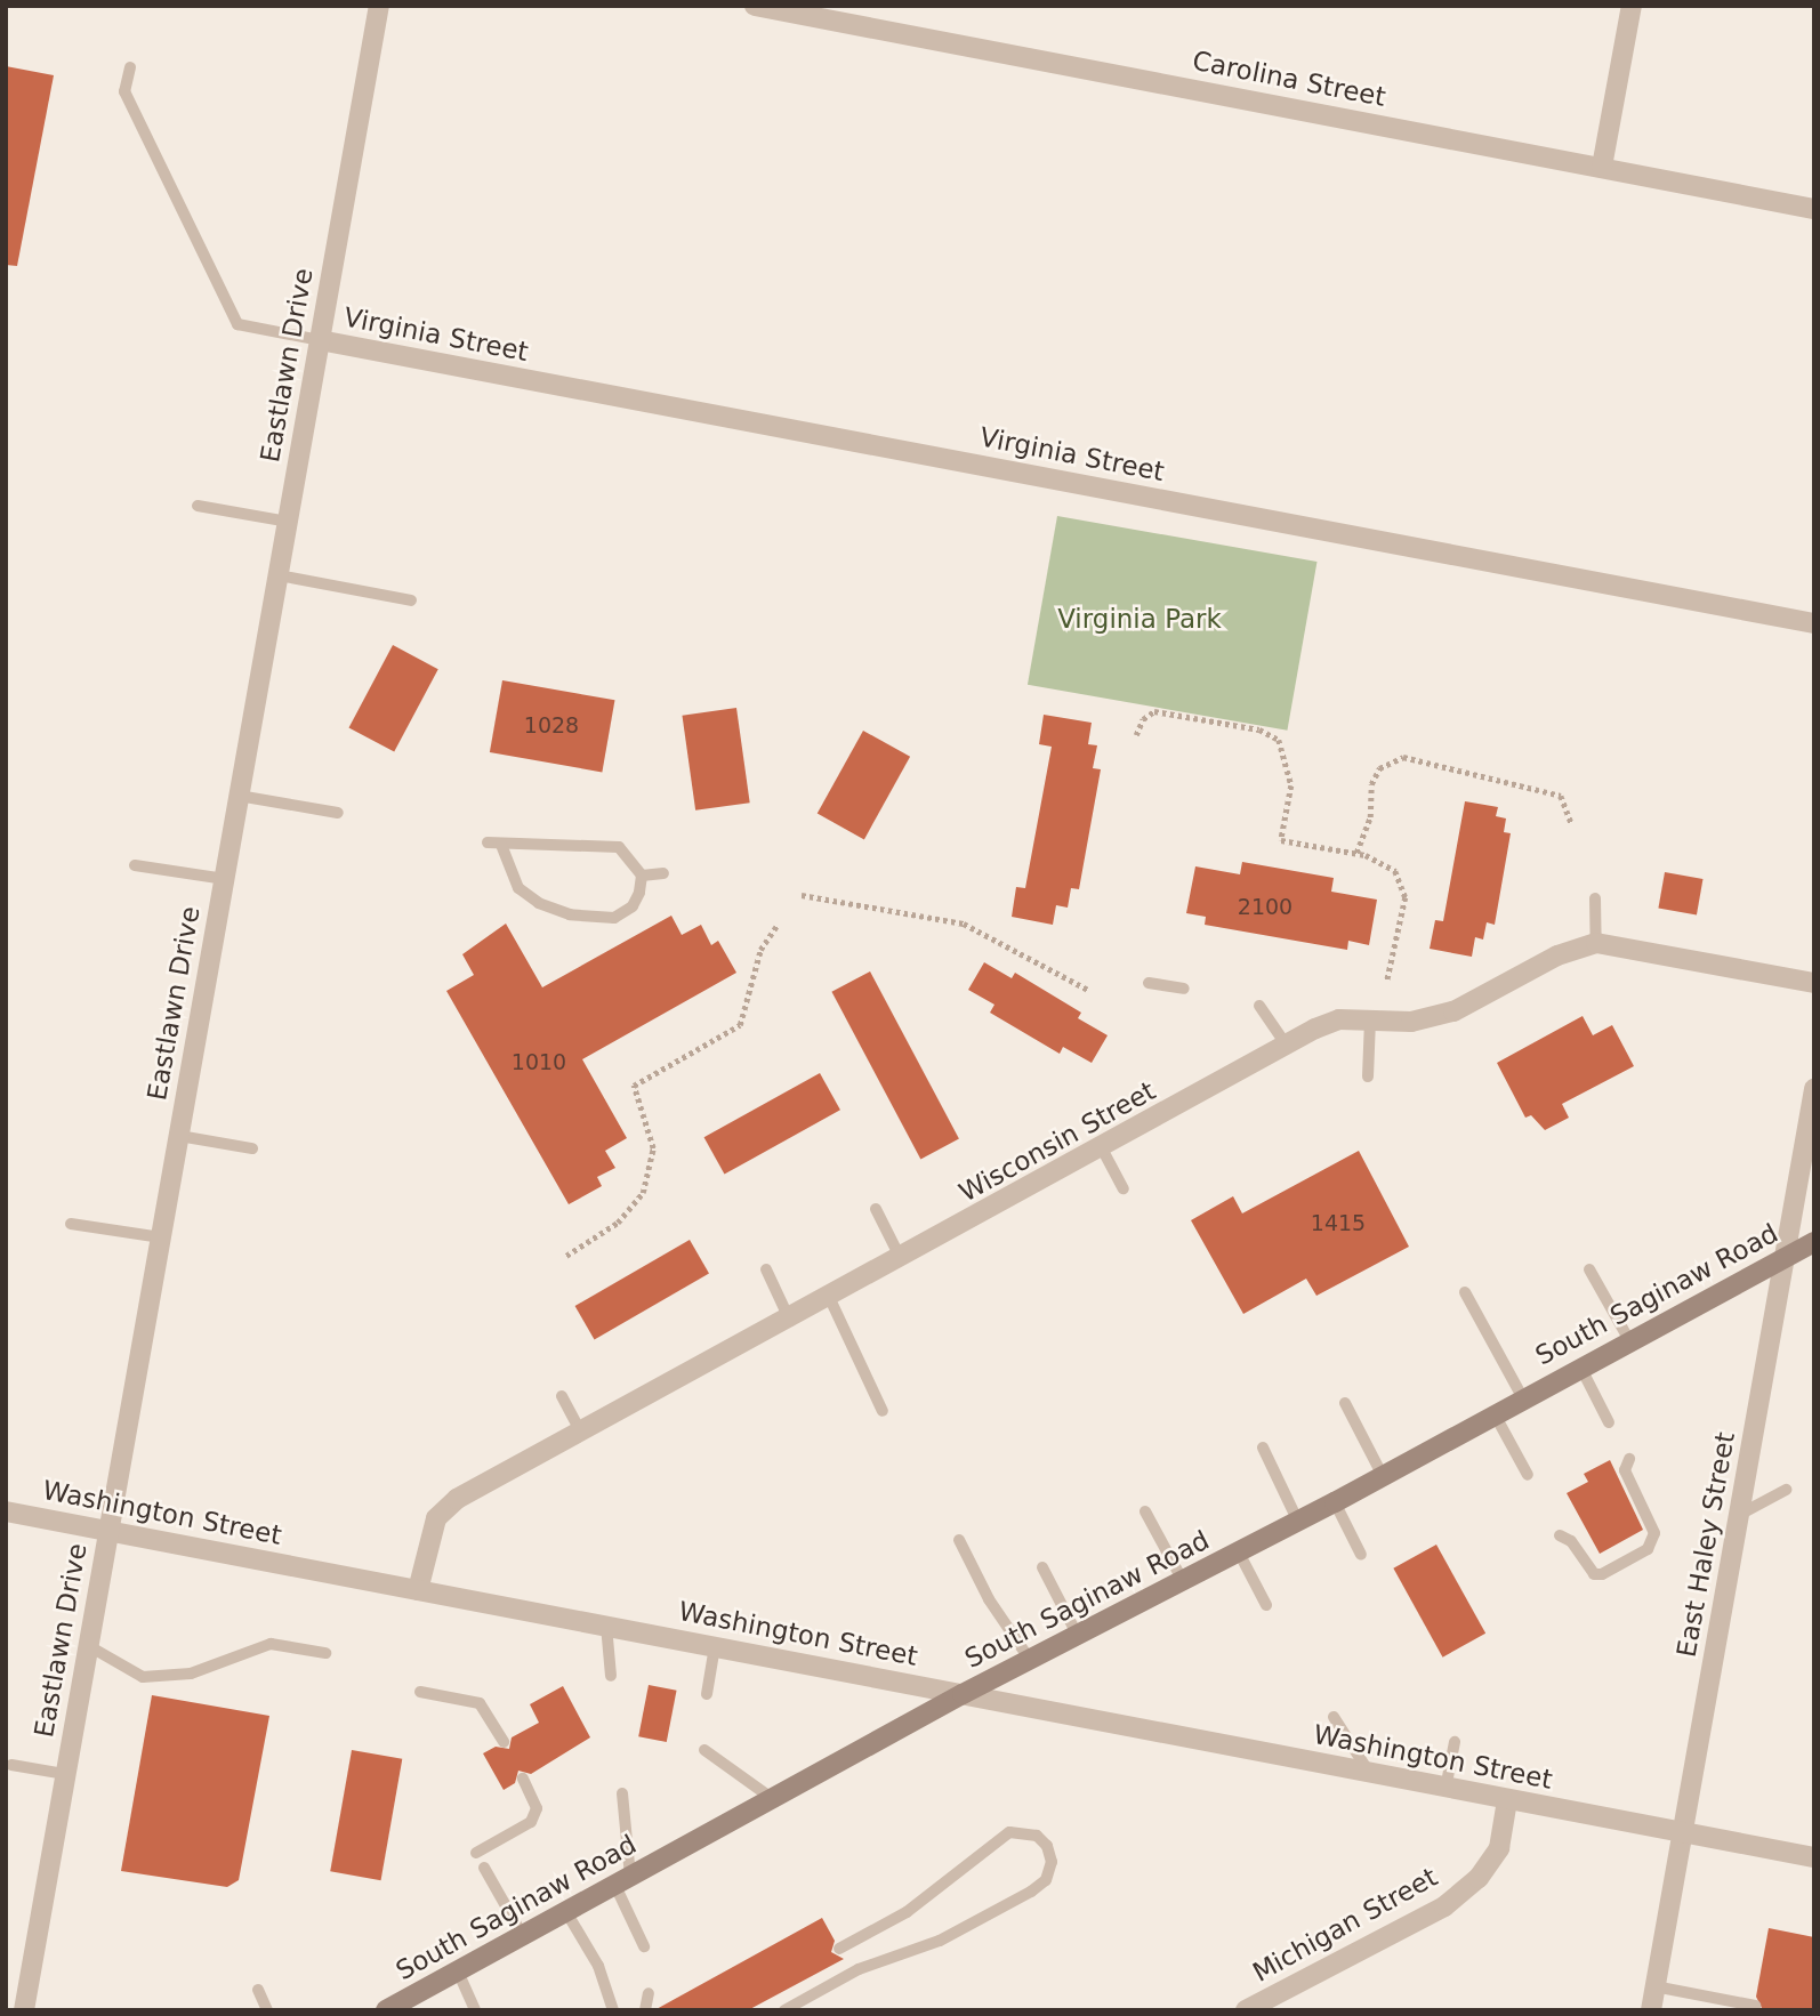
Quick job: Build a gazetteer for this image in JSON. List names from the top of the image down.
{
  "streets": {
    "main road": ["South Saginaw Road"],
    "street": [
      "Carolina Street",
      "Virginia Street",
      "Eastlawn Drive",
      "Wisconsin Street",
      "Washington Street",
      "East Haley Street",
      "Michigan Street"
    ]
  },
  "crossings": [
    ["Virginia Street", "Eastlawn Drive"],
    ["Eastlawn Drive", "Washington Street"],
    ["Wisconsin Street", "Washington Street"],
    ["South Saginaw Road", "Washington Street"],
    ["South Saginaw Road", "East Haley Street"],
    ["Washington Street", "East Haley Street"],
    ["Washington Street", "Michigan Street"]
  ],
  "parks": ["Virginia Park"],
  "house_numbers": [
    "1028",
    "2100",
    "1010",
    "1415"
  ]
}
